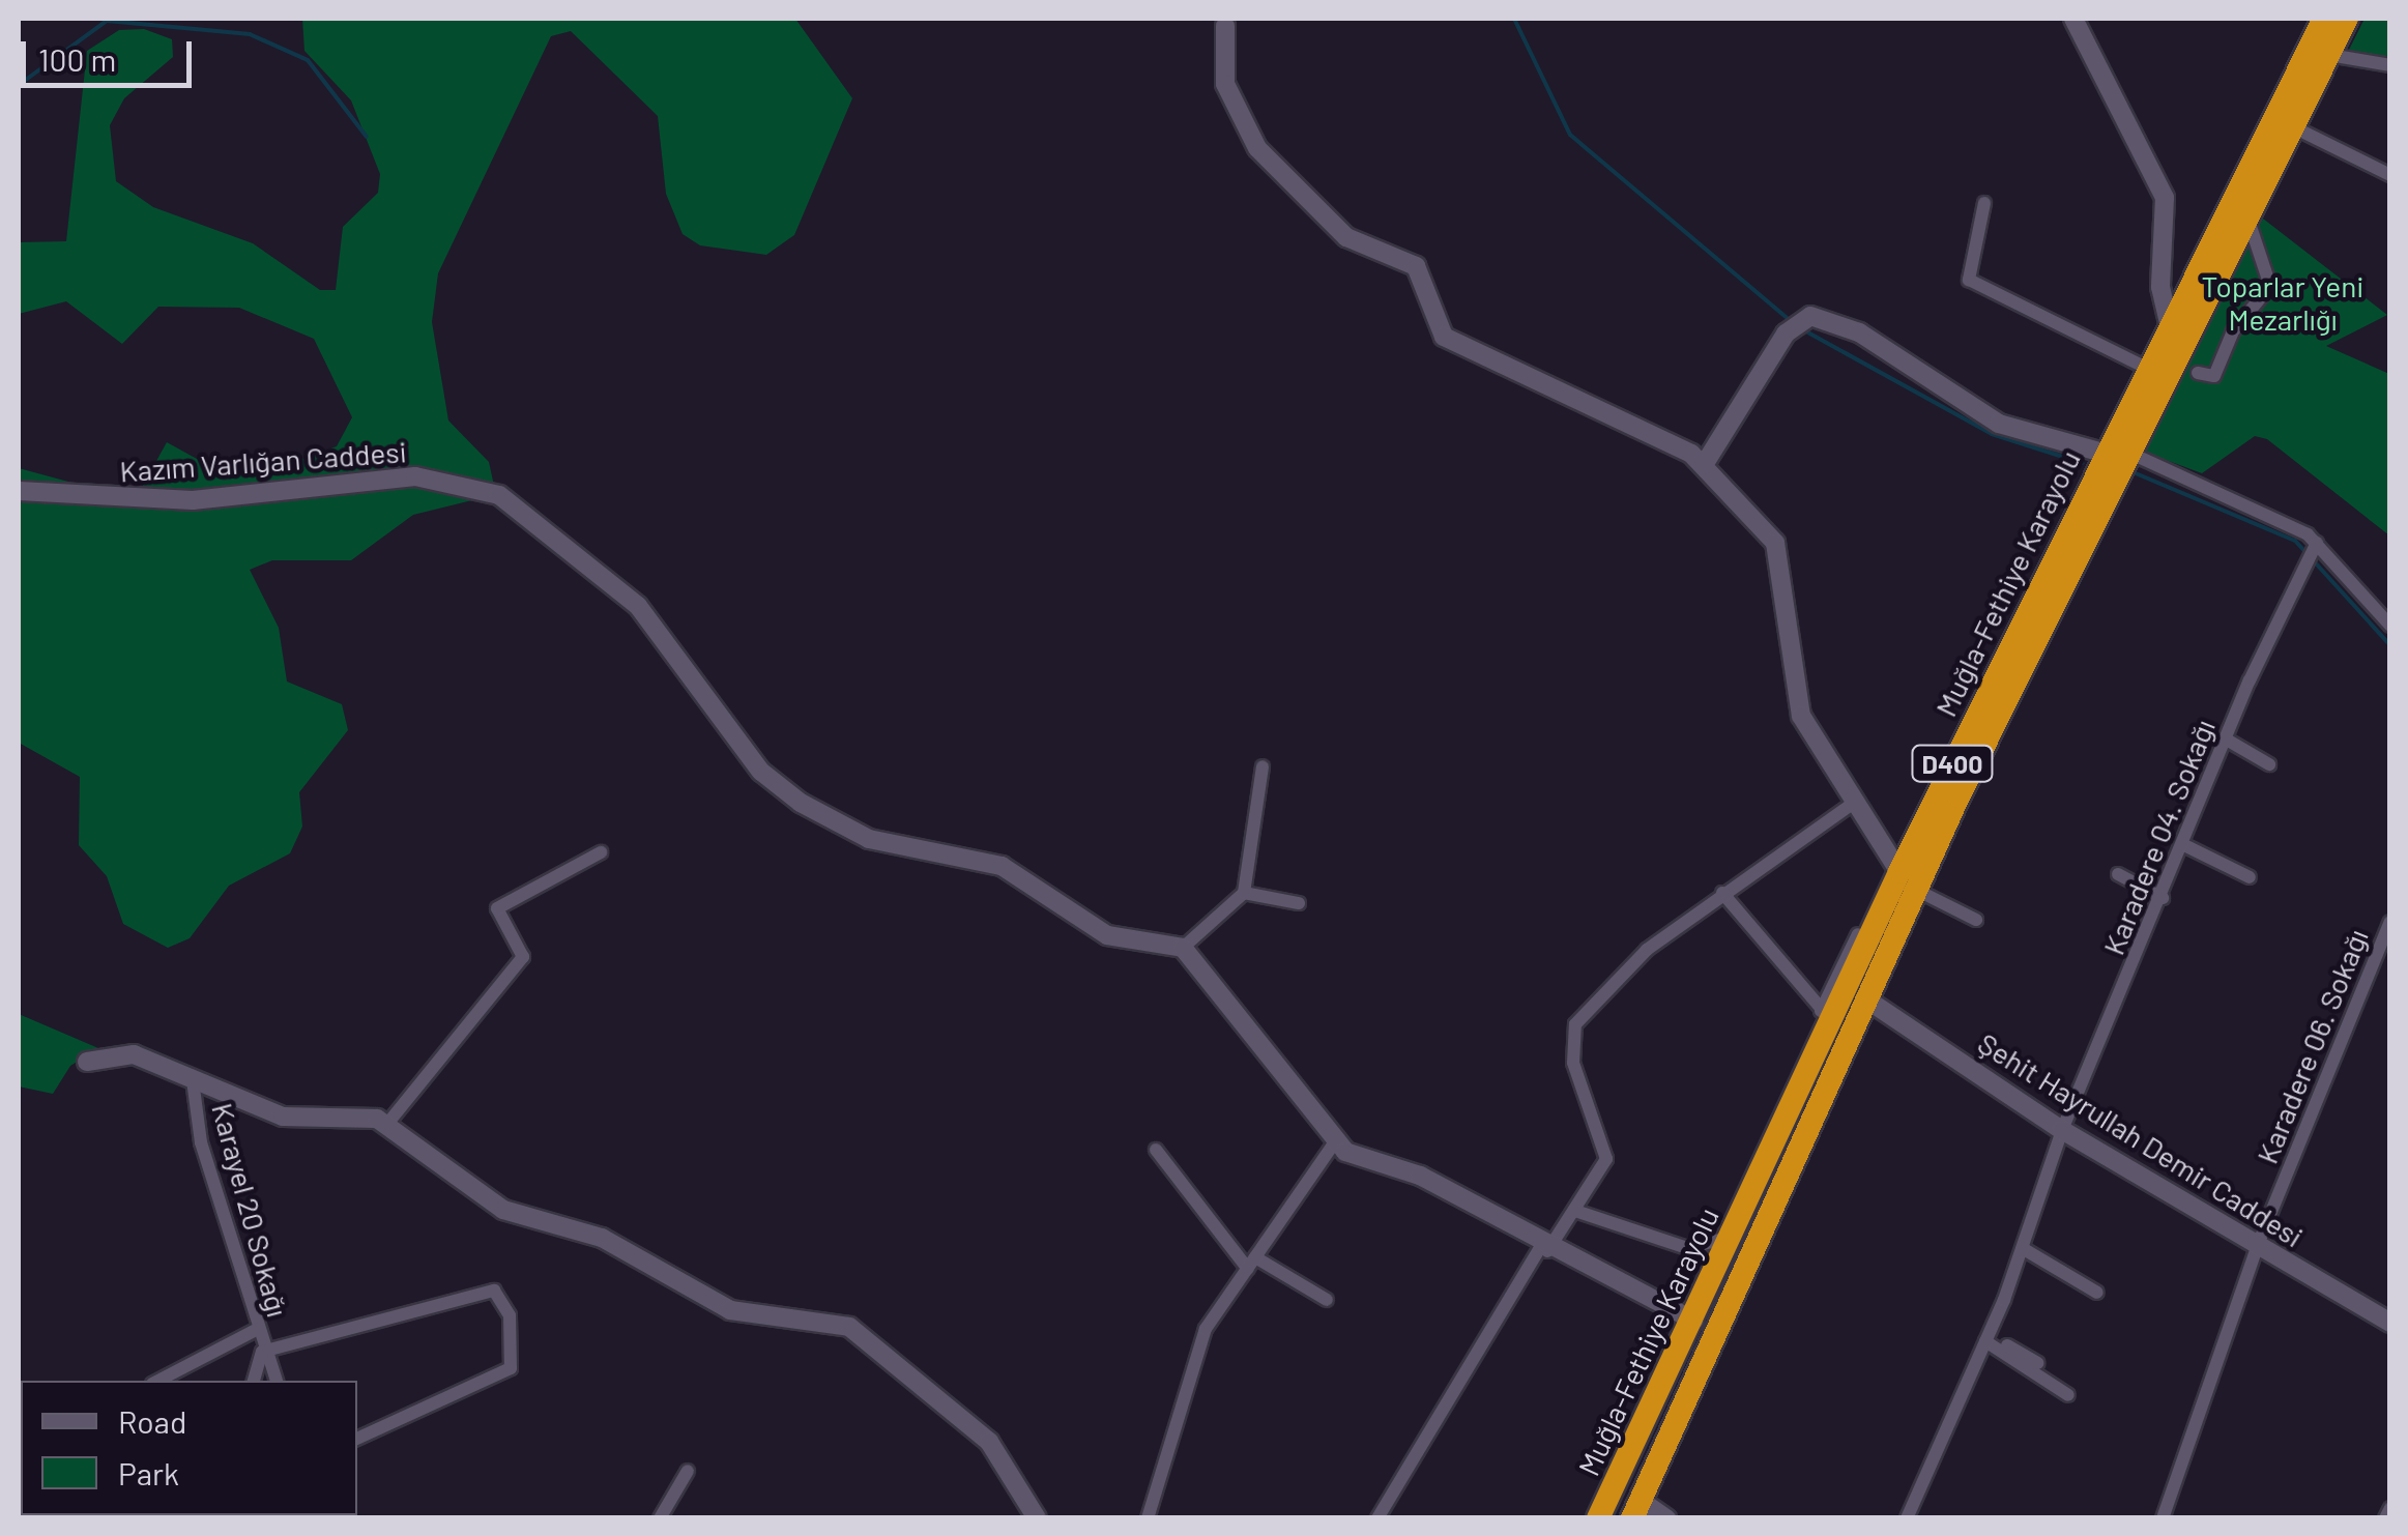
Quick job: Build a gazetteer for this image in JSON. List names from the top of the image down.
{
  "streets": {
    "highway": ["Muğla-Fethiye Karayolu", "D400"],
    "street": [
      "Kazım Varlığan Caddesi",
      "Karadere 04. Sokağı",
      "Karadere 06. Sokağı",
      "Şehit Hayrullah Demir Caddesi",
      "Karayel 20 Sokağı"
    ]
  },
  "crossings": [
    ["Muğla-Fethiye Karayolu", "Şehit Hayrullah Demir Caddesi"],
    ["Karadere 04. Sokağı", "Şehit Hayrullah Demir Caddesi"],
    ["Karadere 06. Sokağı", "Şehit Hayrullah Demir Caddesi"]
  ],
  "parks": ["Toparlar Yeni Mezarlığı"],
  "legend": ["Road", "Park"],
  "scale_bar": "100 m"
}
